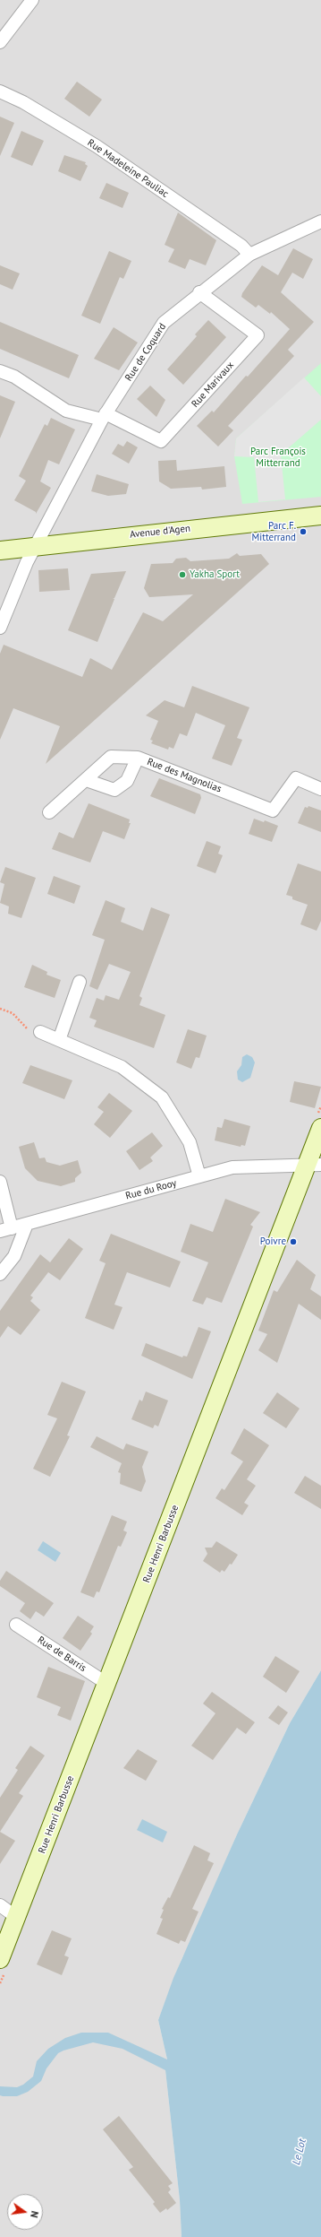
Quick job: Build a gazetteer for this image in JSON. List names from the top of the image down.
{
  "streets": {
    "main road": ["Avenue d'Agen", "Rue Henri Barbusse"],
    "street": [
      "Rue Madeleine Pauliac",
      "Rue de Coquard",
      "Rue Marivaux",
      "Rue des Magnolias",
      "Rue du Rooy",
      "Rue de Barris"
    ]
  },
  "crossings": [
    ["Rue Madeleine Pauliac", "Rue de Coquard"],
    ["Rue de Coquard", "Rue Marivaux"],
    ["Rue de Coquard", "Avenue d'Agen"],
    ["Rue du Rooy", "Rue Henri Barbusse"],
    ["Rue Henri Barbusse", "Rue de Barris"]
  ],
  "water": ["Le Lot"],
  "parks": ["Parc François Mitterrand"],
  "places": ["Parc F. Mitterrand", "Yakha Sport", "Poivre"],
  "north": "right"
}
